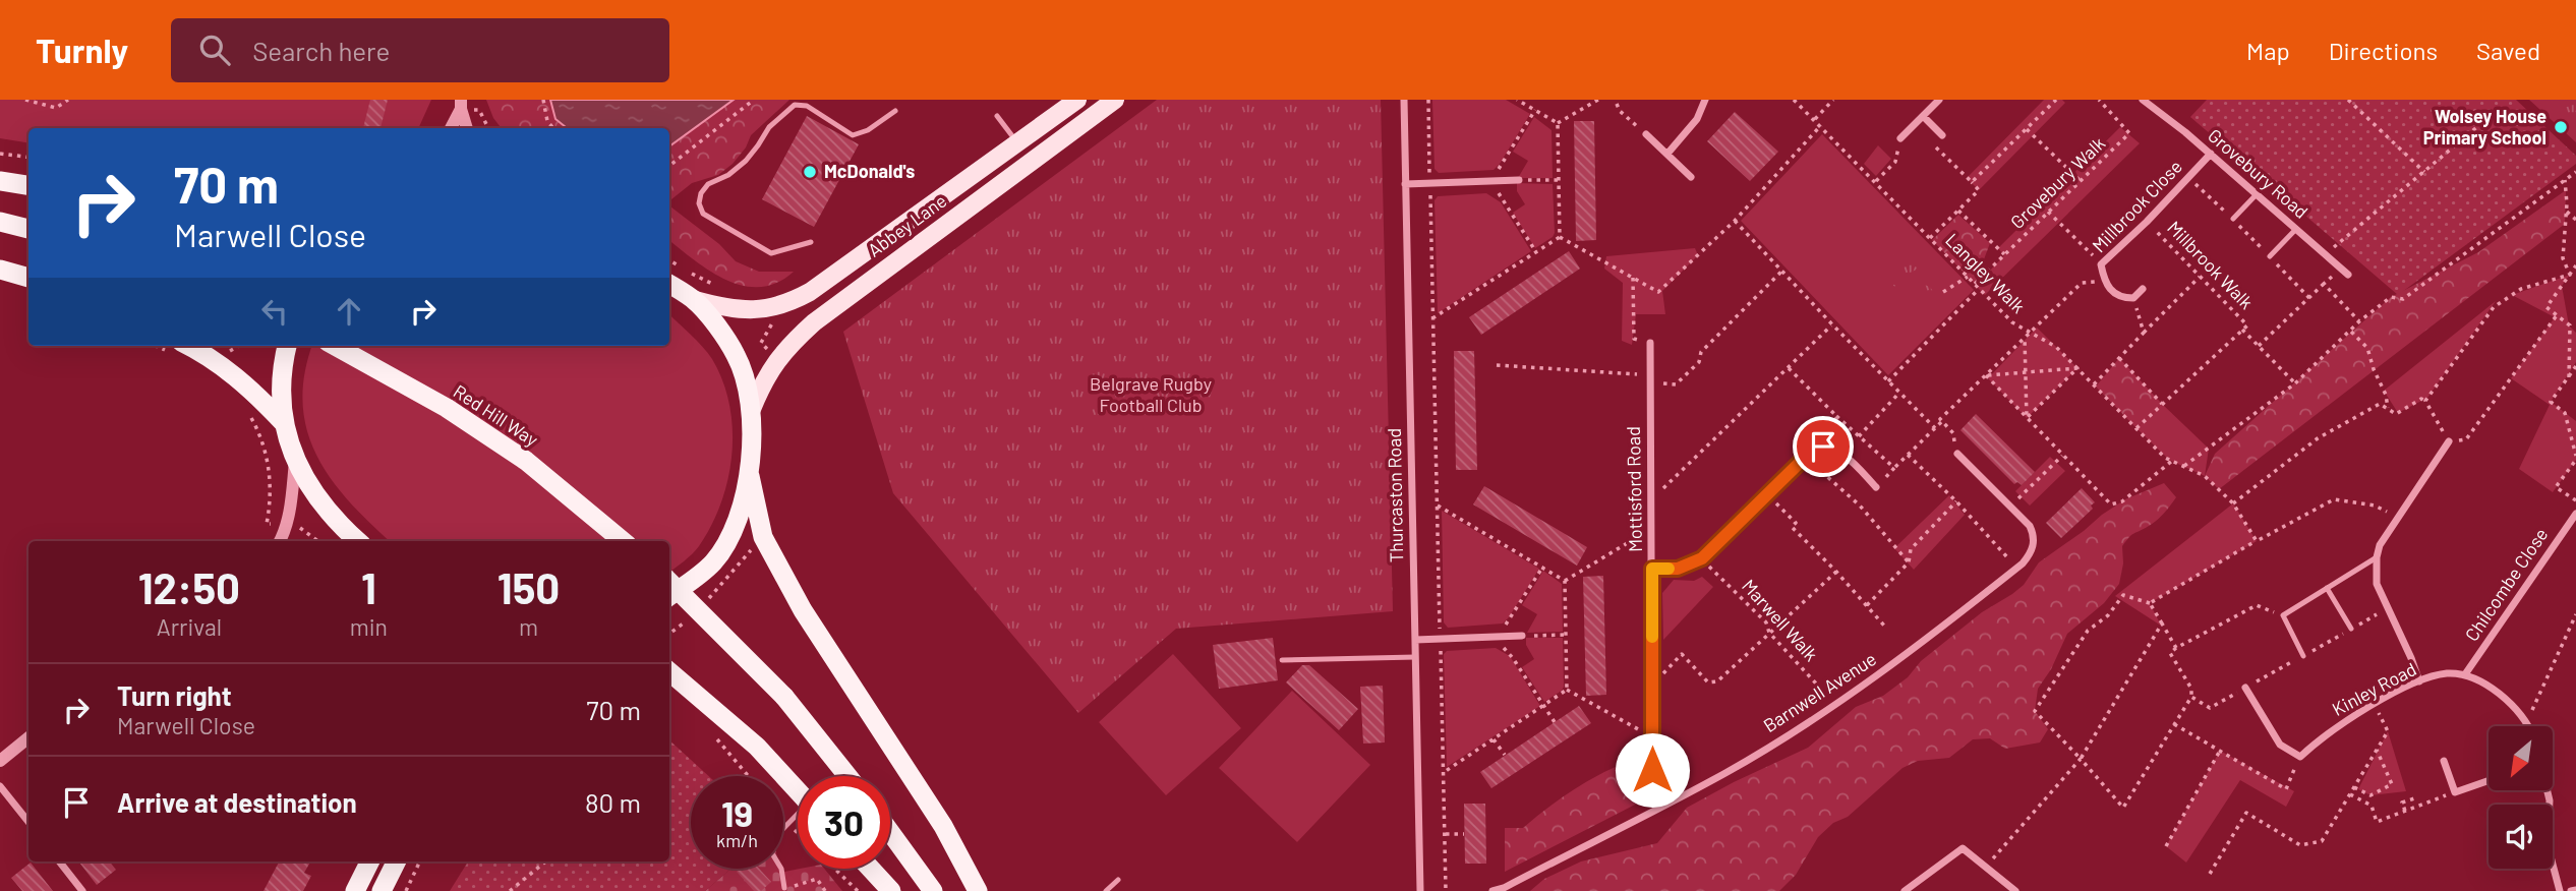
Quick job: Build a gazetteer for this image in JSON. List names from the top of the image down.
{
  "streets": {
    "highway": ["Red Hill Way"],
    "main road": ["Abbey Lane"],
    "street": [
      "Grovebury Road",
      "Millbrook Close",
      "Mottisford Road",
      "Thurcaston Road",
      "Chilcombe Close",
      "Kinley Road",
      "Barnwell Avenue"
    ],
    "path": [
      "Grovebury Walk",
      "Millbrook Walk",
      "Langley Walk",
      "Marwell Walk"
    ]
  },
  "crossings": [
    ["Grovebury Road", "Millbrook Close"],
    ["Grovebury Walk", "Langley Walk"],
    ["Millbrook Close", "Millbrook Walk"],
    ["Millbrook Walk", "Langley Walk"],
    ["Mottisford Road", "Barnwell Avenue"],
    ["Chilcombe Close", "Kinley Road"],
    ["Marwell Walk", "Barnwell Avenue"]
  ],
  "parks": ["Belgrave Rugby Football Club"],
  "places": ["Wolsey House Primary School", "McDonald's"],
  "north": "bottom left",
  "page": {
    "header": "Turnly",
    "search": "Search here",
    "nav": ["Map", "Directions", "Saved"],
    "turn": ["70 m", "Marwell Close"],
    "eta": [
      "12:50",
      "Arrival",
      "1",
      "min",
      "150",
      "m"
    ],
    "list": [
      {
        "name": "Turn right",
        "note": "Marwell Close",
        "value": "70 m"
      },
      {
        "name": "Arrive at destination",
        "value": "80 m"
      }
    ],
    "speed": "19 km/h",
    "limit": "30"
  }
}
